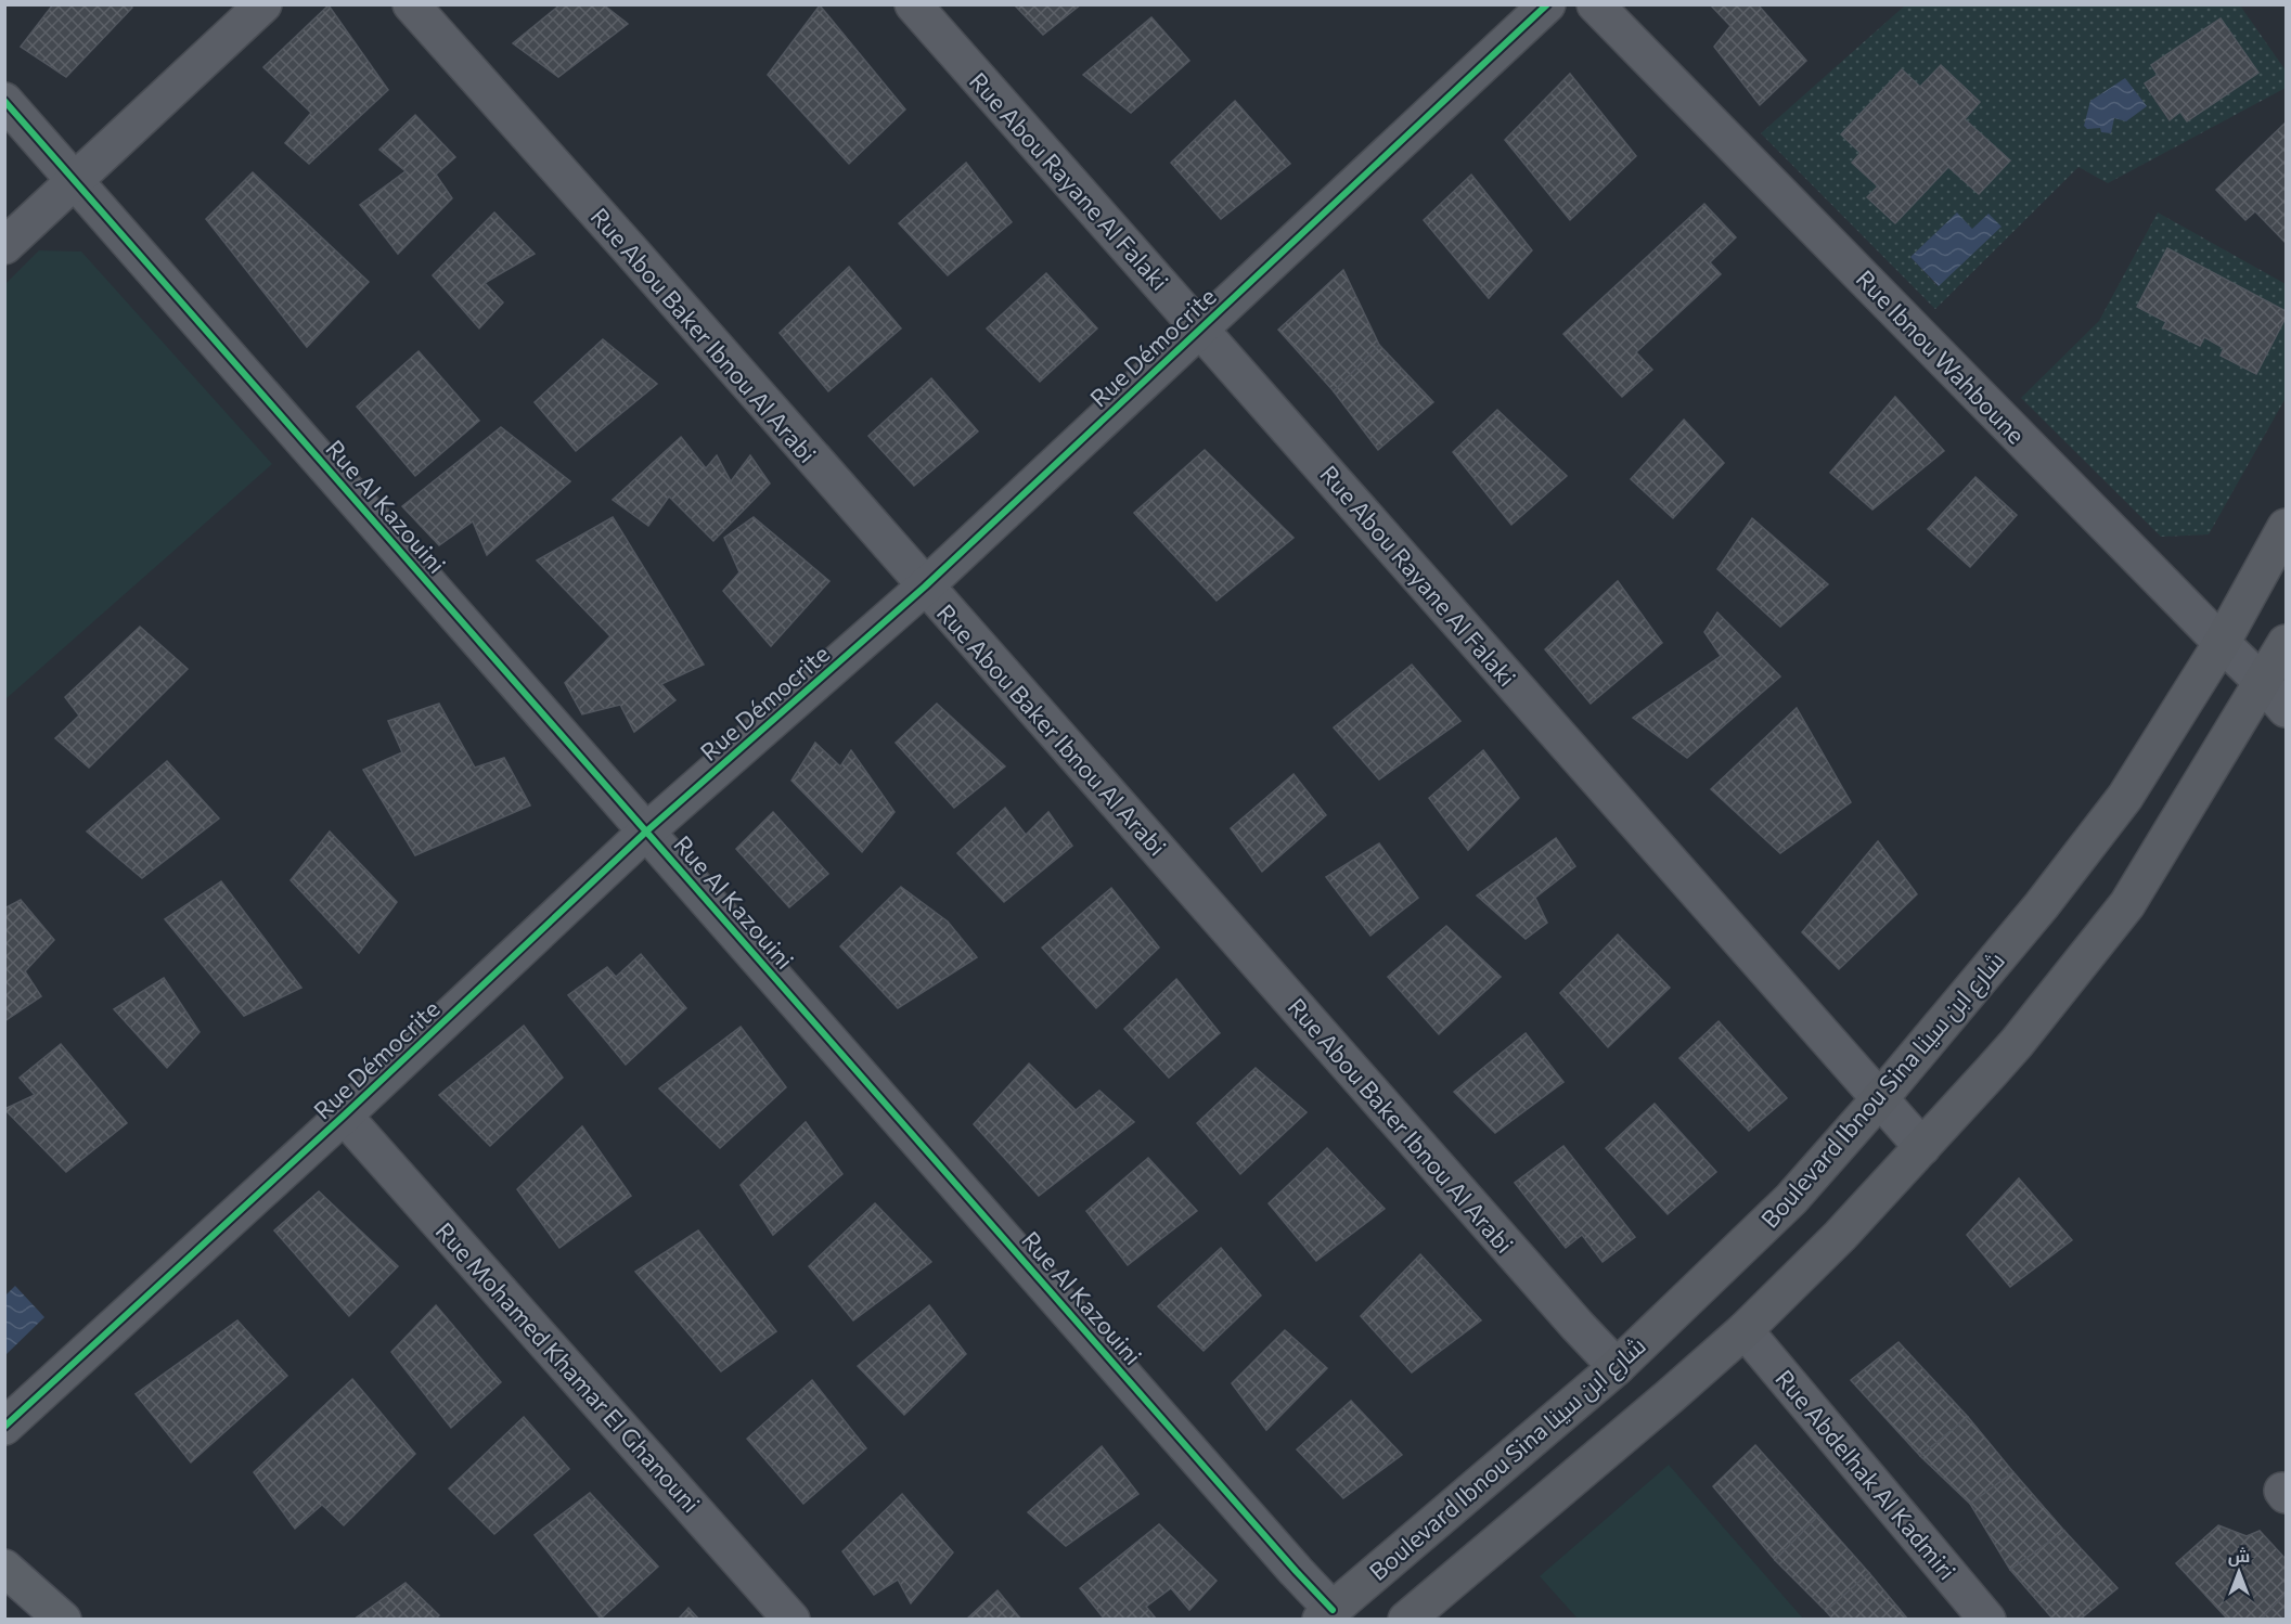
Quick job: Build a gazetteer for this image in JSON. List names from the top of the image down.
{
  "streets": {
    "main road": ["Boulevard Ibnou Sina شارع ابن سينا"],
    "street": [
      "Rue Abou Rayane Al Falaki",
      "Rue Abou Baker Ibnou Al Arabi",
      "Rue Démocrite",
      "Rue Ibnou Wahboune",
      "Rue Al Kazouini",
      "Rue Mohamed Khamar El Ghanouni",
      "Rue Abdelhak Al Kadmiri"
    ]
  },
  "crossings": [
    ["Rue Abou Rayane Al Falaki", "Rue Démocrite"],
    ["Rue Abou Rayane Al Falaki", "Boulevard Ibnou Sina شارع ابن سينا"],
    ["Rue Abou Baker Ibnou Al Arabi", "Rue Démocrite"],
    ["Rue Abou Baker Ibnou Al Arabi", "Boulevard Ibnou Sina شارع ابن سينا"],
    ["Rue Démocrite", "Rue Al Kazouini"],
    ["Rue Démocrite", "Rue Mohamed Khamar El Ghanouni"],
    ["Rue Ibnou Wahboune", "Boulevard Ibnou Sina شارع ابن سينا"],
    ["Rue Al Kazouini", "Boulevard Ibnou Sina شارع ابن سينا"]
  ],
  "north": "top"
}
